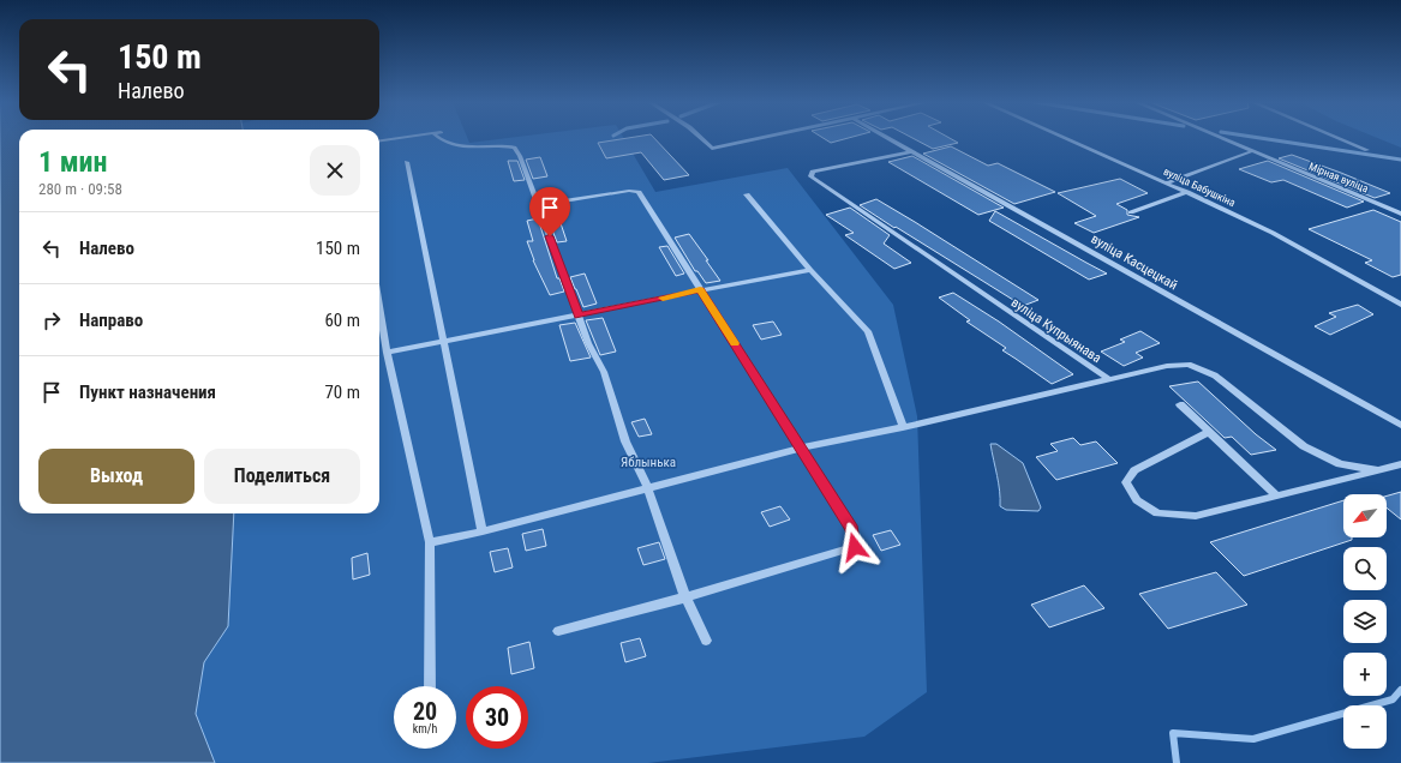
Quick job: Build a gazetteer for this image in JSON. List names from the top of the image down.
{
  "streets": {
    "street": [
      "Мірная вуліца",
      "вуліца Бабушкіна",
      "вуліца Касцецкай",
      "вуліца Купрыянава"
    ]
  },
  "crossings": [
    ["вуліца Касцецкай", "вуліца Купрыянава"]
  ],
  "parks": ["Яблынька"],
  "north": "bottom left",
  "page": {
    "turn": ["150 m", "Налево"],
    "heading": ["1 мин", "280 m · 09:58"],
    "list": [
      {
        "name": "Налево",
        "value": "150 m"
      },
      {
        "name": "Направо",
        "value": "60 m"
      },
      {
        "name": "Пункт назначения",
        "value": "70 m"
      }
    ],
    "buttons": ["Выход", "Поделиться"],
    "map_buttons": ["+", "−"],
    "speed": "20 km/h",
    "limit": "30"
  }
}
